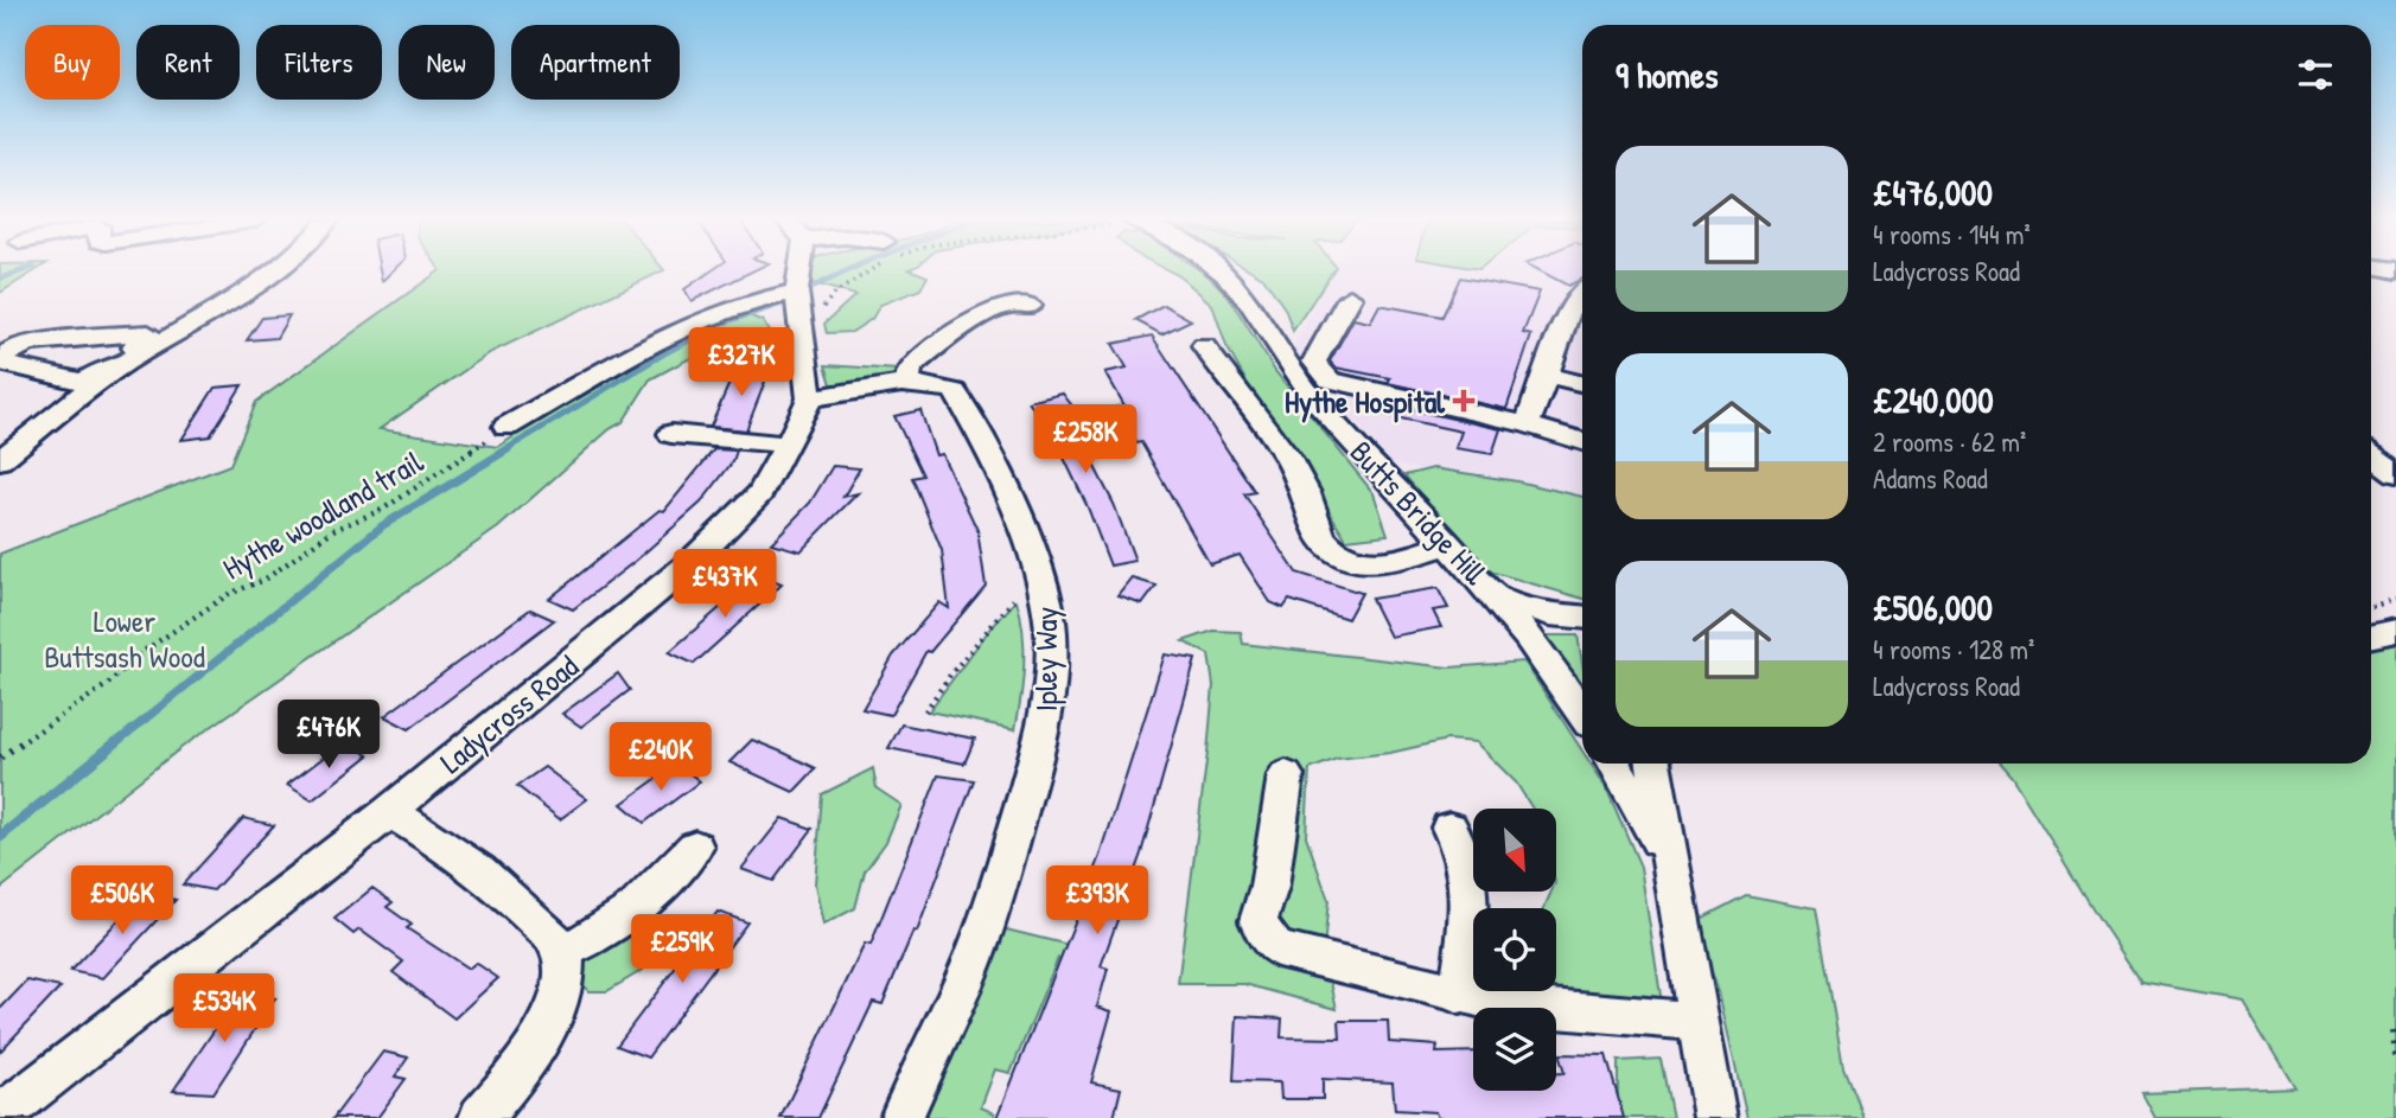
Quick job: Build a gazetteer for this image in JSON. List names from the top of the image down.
{
  "streets": {
    "street": ["Butts Bridge Hill", "Ipley Way", "Ladycross Road"],
    "path": ["Hythe woodland trail"]
  },
  "crossings": [
    ["Ipley Way", "Ladycross Road"]
  ],
  "parks": ["Lower Buttsash Wood"],
  "places": {
    "health": ["Hythe Hospital"]
  },
  "north": "bottom right",
  "page": {
    "chip": [
      "Buy",
      "Rent",
      "Filters",
      "New",
      "Apartment"
    ],
    "heading": "9 homes",
    "list": [
      {
        "name": "£476,000",
        "note": "4 rooms · 144 m² · Ladycross Road"
      },
      {
        "name": "£240,000",
        "note": "2 rooms · 62 m² · Adams Road"
      },
      {
        "name": "£506,000",
        "note": "4 rooms · 128 m² · Ladycross Road"
      }
    ],
    "price": [
      "£327K",
      "£258K",
      "£437K",
      "£476K",
      "£240K",
      "£506K",
      "£393K",
      "£259K",
      "£534K"
    ]
  }
}
